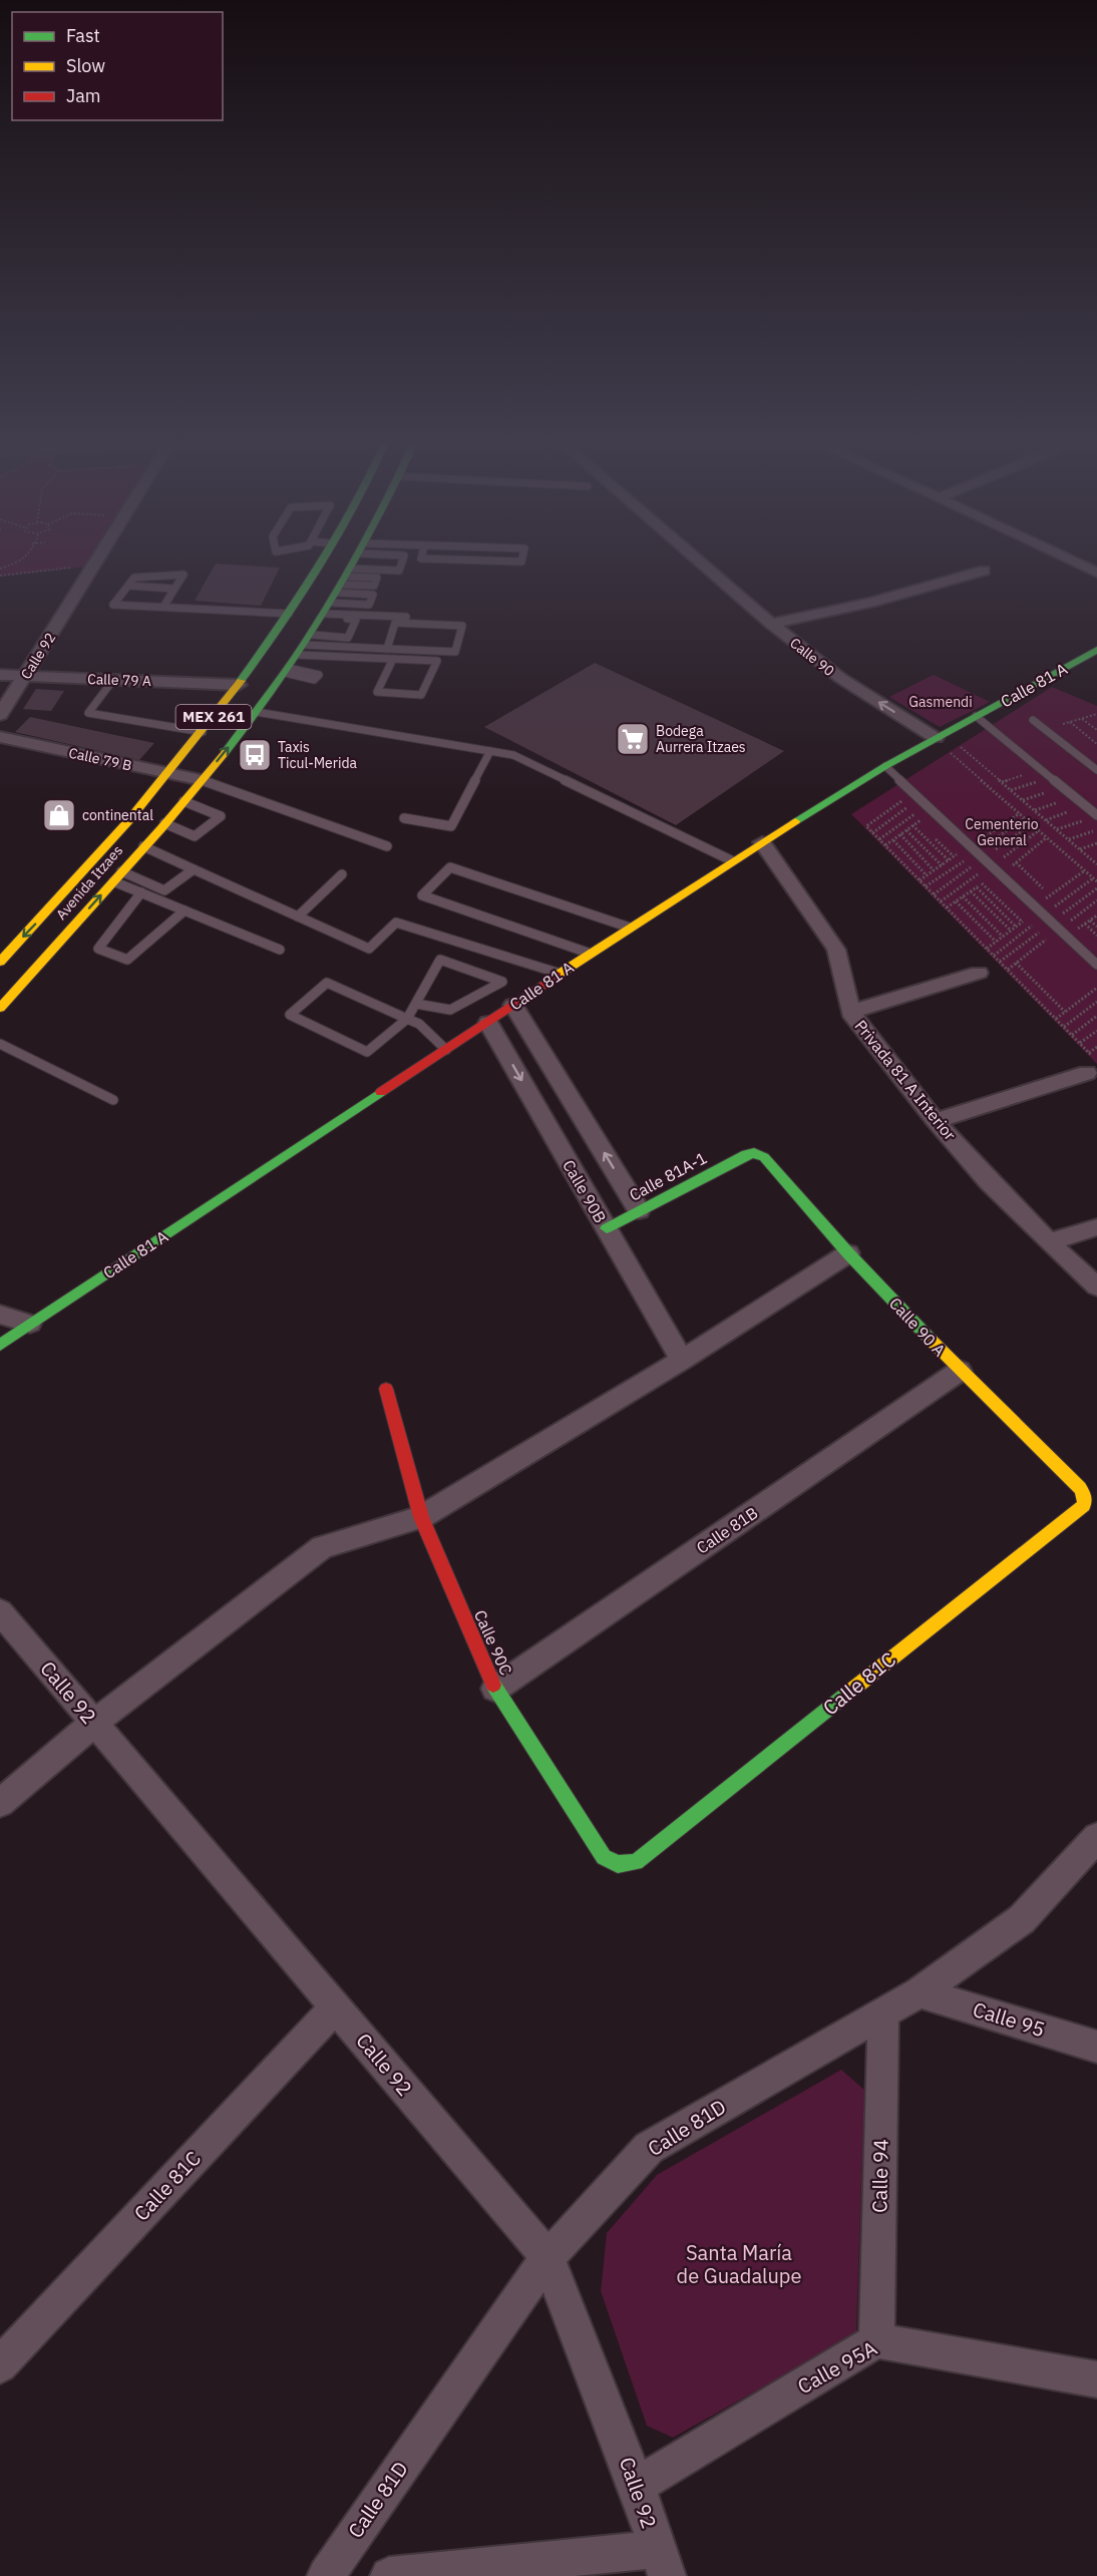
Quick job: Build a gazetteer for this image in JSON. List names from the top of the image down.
{
  "streets": {
    "street": [
      "Calle 92",
      "Calle 90",
      "Calle 79 A",
      "Calle 81 A",
      "MEX 261",
      "Calle 79 B",
      "Avenida Itzaes",
      "Privada 81 A Interior",
      "Calle 81A-1",
      "Calle 90B",
      "Calle 90 A",
      "Calle 81B",
      "Calle 90C",
      "Calle 81C",
      "Calle 95",
      "Calle 81D",
      "Calle 94",
      "Calle 95A"
    ]
  },
  "crossings": [
    ["Calle 92", "Calle 79 A"],
    ["Calle 92", "Calle 81C"],
    ["Calle 92", "Calle 81D"],
    ["Calle 92", "Calle 95A"],
    ["Calle 90", "Calle 81 A"],
    ["Calle 79 A", "Avenida Itzaes"],
    ["Calle 81 A", "Privada 81 A Interior"],
    ["Calle 81 A", "Calle 90B"],
    ["Calle 79 B", "Avenida Itzaes"],
    ["Calle 81A-1", "Calle 90B"],
    ["Calle 81A-1", "Calle 90 A"],
    ["Calle 90 A", "Calle 81B"],
    ["Calle 90 A", "Calle 81C"],
    ["Calle 81B", "Calle 90C"],
    ["Calle 90C", "Calle 81C"],
    ["Calle 95", "Calle 81D"],
    ["Calle 81D", "Calle 94"],
    ["Calle 94", "Calle 95A"]
  ],
  "one_way": ["Calle 90"],
  "parks": ["Gasmendi", "Cementerio General", "Santa María de Guadalupe"],
  "places": {
    "supermarket": ["Bodega Aurrera Itzaes"],
    "bus stop": ["Taxis Ticul-Merida"],
    "shop": ["continental"]
  },
  "legend": ["Fast", "Slow", "Jam"]
}
